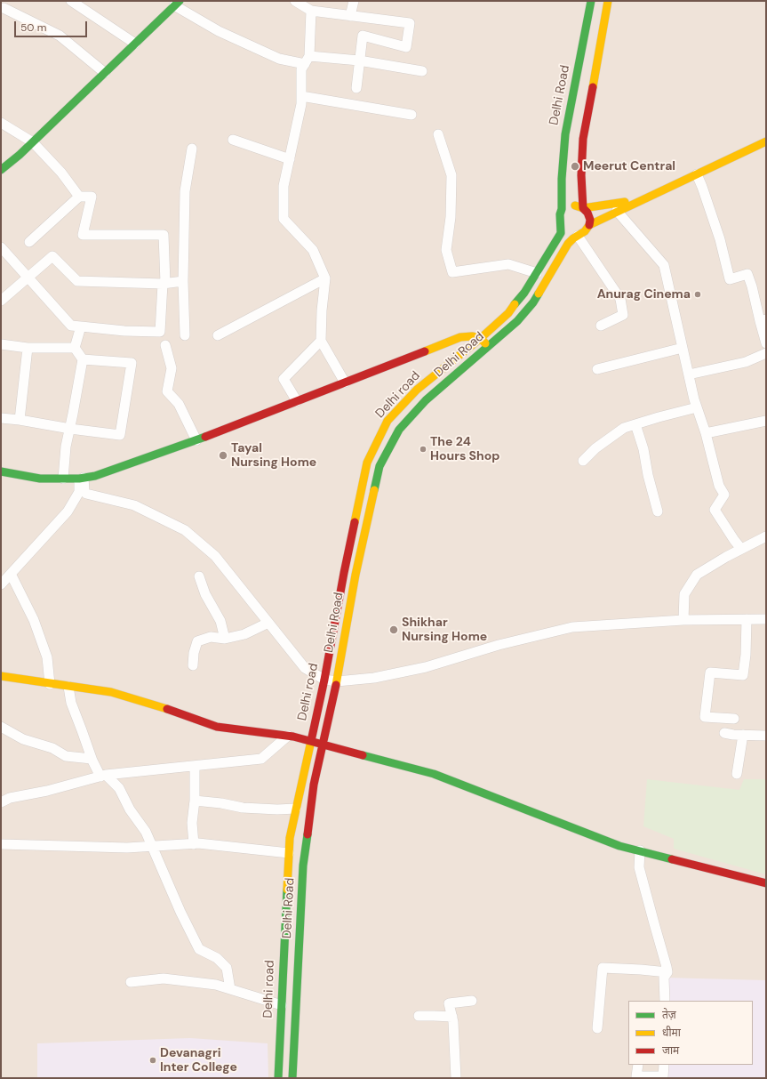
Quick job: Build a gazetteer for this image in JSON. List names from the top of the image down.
{
  "streets": {
    "main road": ["Delhi Road", "Delhi road"]
  },
  "crossings": [
    ["Delhi Road", "Delhi road"]
  ],
  "places": [
    "Meerut Central",
    "Anurag Cinema",
    "The 24 Hours Shop",
    "Tayal Nursing Home",
    "Shikhar Nursing Home",
    "Devanagri Inter College"
  ],
  "legend": ["तेज़", "धीमा", "जाम"],
  "scale_bar": "50 m"
}
